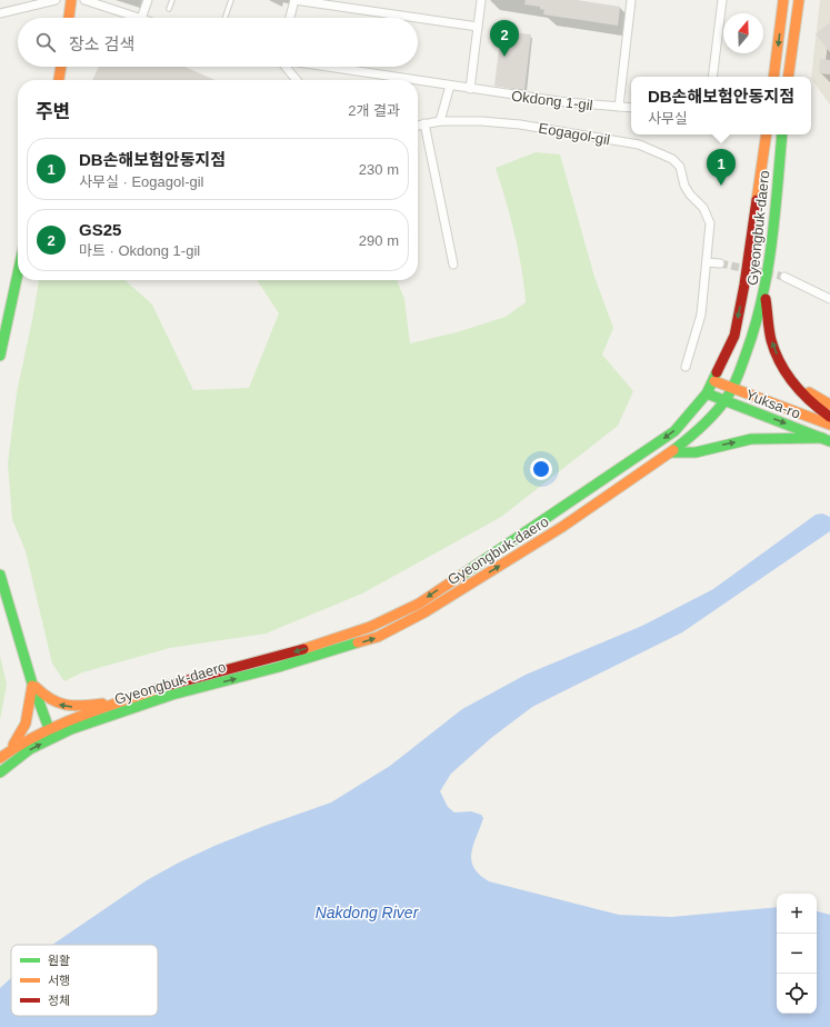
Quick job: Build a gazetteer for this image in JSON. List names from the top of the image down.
{
  "streets": {
    "street": [
      "Okdong 1-gil",
      "Eogagol-gil",
      "Gyeongbuk-daero",
      "Yuksa-ro"
    ]
  },
  "crossings": [
    ["Gyeongbuk-daero", "Yuksa-ro"]
  ],
  "water": ["Nakdong River"],
  "legend": ["원활", "서행", "정체"],
  "north": "top",
  "page": {
    "search": "장소 검색",
    "pins": ["2", "1"],
    "popup": ["DB손해보험안동지점", "사무실"],
    "heading": ["주변", "2개 결과"],
    "list": [
      {
        "mark": "1",
        "name": "DB손해보험안동지점",
        "note": "사무실 · Eogagol-gil",
        "value": "230 m"
      },
      {
        "mark": "2",
        "name": "GS25",
        "note": "마트 · Okdong 1-gil",
        "value": "290 m"
      }
    ],
    "map_buttons": ["+", "−"]
  }
}
